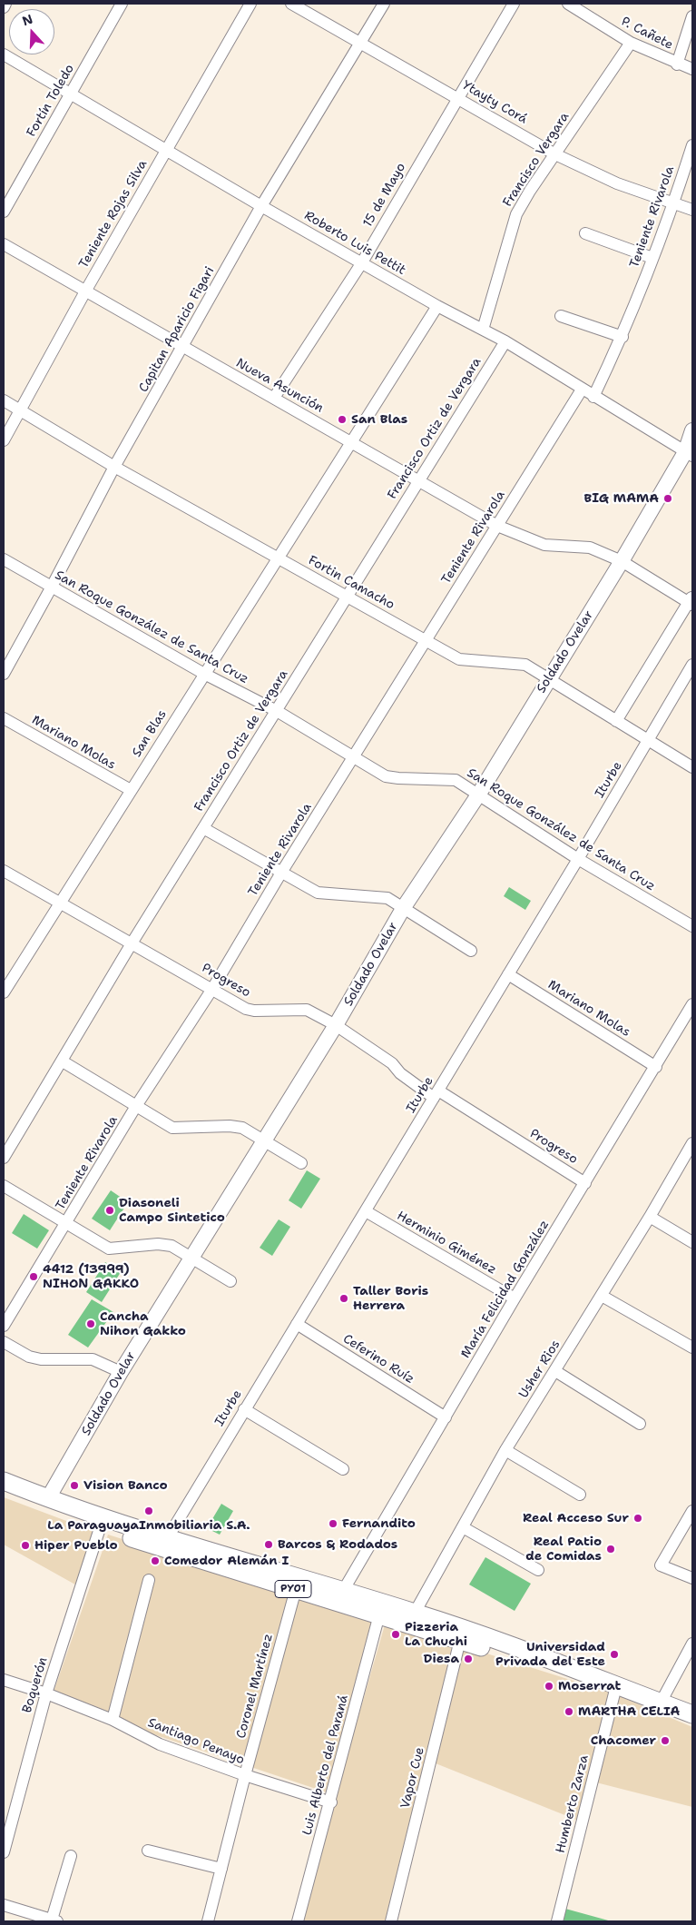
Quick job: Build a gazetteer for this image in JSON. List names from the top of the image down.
{
  "streets": {
    "highway": ["PY01"],
    "main road": ["Soldado Ovelar"],
    "street": [
      "P. Cañete",
      "Fortín Toledo",
      "Ytayty Corá",
      "Francisco Vergara",
      "15 de Mayo",
      "Teniente Rojas Silva",
      "Teniente Rivarola",
      "Roberto Luis Pettit",
      "Capitan Aparicio Figari",
      "Nueva Asunción",
      "Francisco Ortiz de Vergara",
      "Fortin Camacho",
      "San Roque González de Santa Cruz",
      "San Blas",
      "Mariano Molas",
      "Iturbe",
      "Progreso",
      "Herminio Giménez",
      "María Felicidad González",
      "Ceferino Ruíz",
      "Usher Rios",
      "Boquerón",
      "Coronel Martínez",
      "Santiago Penayo",
      "Luis Alberto del Paraná",
      "Vapor Cue",
      "Humberto Zarza"
    ]
  },
  "crossings": [
    ["P. Cañete", "Francisco Vergara"],
    ["Fortín Toledo", "Roberto Luis Pettit"],
    ["Ytayty Corá", "Francisco Vergara"],
    ["Ytayty Corá", "15 de Mayo"],
    ["Ytayty Corá", "Teniente Rivarola"],
    ["Ytayty Corá", "Capitan Aparicio Figari"],
    ["Francisco Vergara", "Roberto Luis Pettit"],
    ["15 de Mayo", "Roberto Luis Pettit"],
    ["15 de Mayo", "Nueva Asunción"],
    ["Teniente Rojas Silva", "Roberto Luis Pettit"],
    ["Teniente Rojas Silva", "Nueva Asunción"],
    ["Teniente Rojas Silva", "Fortin Camacho"],
    ["Teniente Rivarola", "Roberto Luis Pettit"],
    ["Teniente Rivarola", "Nueva Asunción"],
    ["Teniente Rivarola", "Fortin Camacho"],
    ["Teniente Rivarola", "San Roque González de Santa Cruz"],
    ["Teniente Rivarola", "Progreso"],
    ["Roberto Luis Pettit", "Capitan Aparicio Figari"],
    ["Roberto Luis Pettit", "Francisco Ortiz de Vergara"],
    ["Roberto Luis Pettit", "Soldado Ovelar"],
    ["Roberto Luis Pettit", "San Blas"],
    ["Capitan Aparicio Figari", "Nueva Asunción"],
    ["Capitan Aparicio Figari", "Fortin Camacho"],
    ["Capitan Aparicio Figari", "San Roque González de Santa Cruz"],
    ["Nueva Asunción", "Francisco Ortiz de Vergara"],
    ["Nueva Asunción", "Soldado Ovelar"],
    ["Nueva Asunción", "San Blas"],
    ["Francisco Ortiz de Vergara", "Fortin Camacho"],
    ["Francisco Ortiz de Vergara", "San Roque González de Santa Cruz"],
    ["Francisco Ortiz de Vergara", "Progreso"],
    ["Fortin Camacho", "Soldado Ovelar"],
    ["Fortin Camacho", "San Blas"],
    ["Fortin Camacho", "Iturbe"],
    ["San Roque González de Santa Cruz", "Soldado Ovelar"],
    ["San Roque González de Santa Cruz", "San Blas"],
    ["San Roque González de Santa Cruz", "Iturbe"],
    ["Soldado Ovelar", "Progreso"],
    ["Soldado Ovelar", "PY01"],
    ["San Blas", "Mariano Molas"],
    ["San Blas", "Progreso"],
    ["Mariano Molas", "Iturbe"],
    ["Mariano Molas", "María Felicidad González"],
    ["Iturbe", "Progreso"],
    ["Iturbe", "Herminio Giménez"],
    ["Iturbe", "Ceferino Ruíz"],
    ["Iturbe", "PY01"],
    ["Progreso", "María Felicidad González"],
    ["Herminio Giménez", "María Felicidad González"],
    ["María Felicidad González", "Ceferino Ruíz"],
    ["María Felicidad González", "PY01"],
    ["Usher Rios", "PY01"],
    ["PY01", "Boquerón"],
    ["PY01", "Coronel Martínez"],
    ["PY01", "Luis Alberto del Paraná"],
    ["PY01", "Vapor Cue"],
    ["PY01", "Humberto Zarza"],
    ["Boquerón", "Santiago Penayo"],
    ["Coronel Martínez", "Santiago Penayo"],
    ["Santiago Penayo", "Luis Alberto del Paraná"]
  ],
  "places": [
    "San Blas",
    "BIG MAMA",
    "Diasoneli Campo Sintetico",
    "4412 (13999) NIHON GAKKO",
    "Taller Boris Herrera",
    "Cancha Nihon Gakko",
    "Vision Banco",
    "La ParaguayaInmobiliaria S.A.",
    "Real Acceso Sur",
    "Fernandito",
    "Barcos & Rodados",
    "Hiper Pueblo",
    "Real Patio de Comidas",
    "Comedor Alemán I",
    "Pizzeria La Chuchi",
    "Universidad Privada del Este",
    "Diesa",
    "Moserrat",
    "MARTHA CELIA",
    "Chacomer"
  ],
  "north": "top"
}
